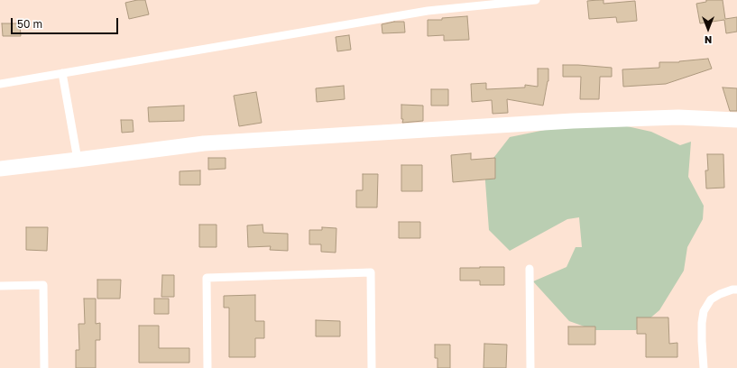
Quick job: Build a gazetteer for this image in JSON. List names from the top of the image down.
{
  "scale_bar": "50 m",
  "north": "bottom"
}
